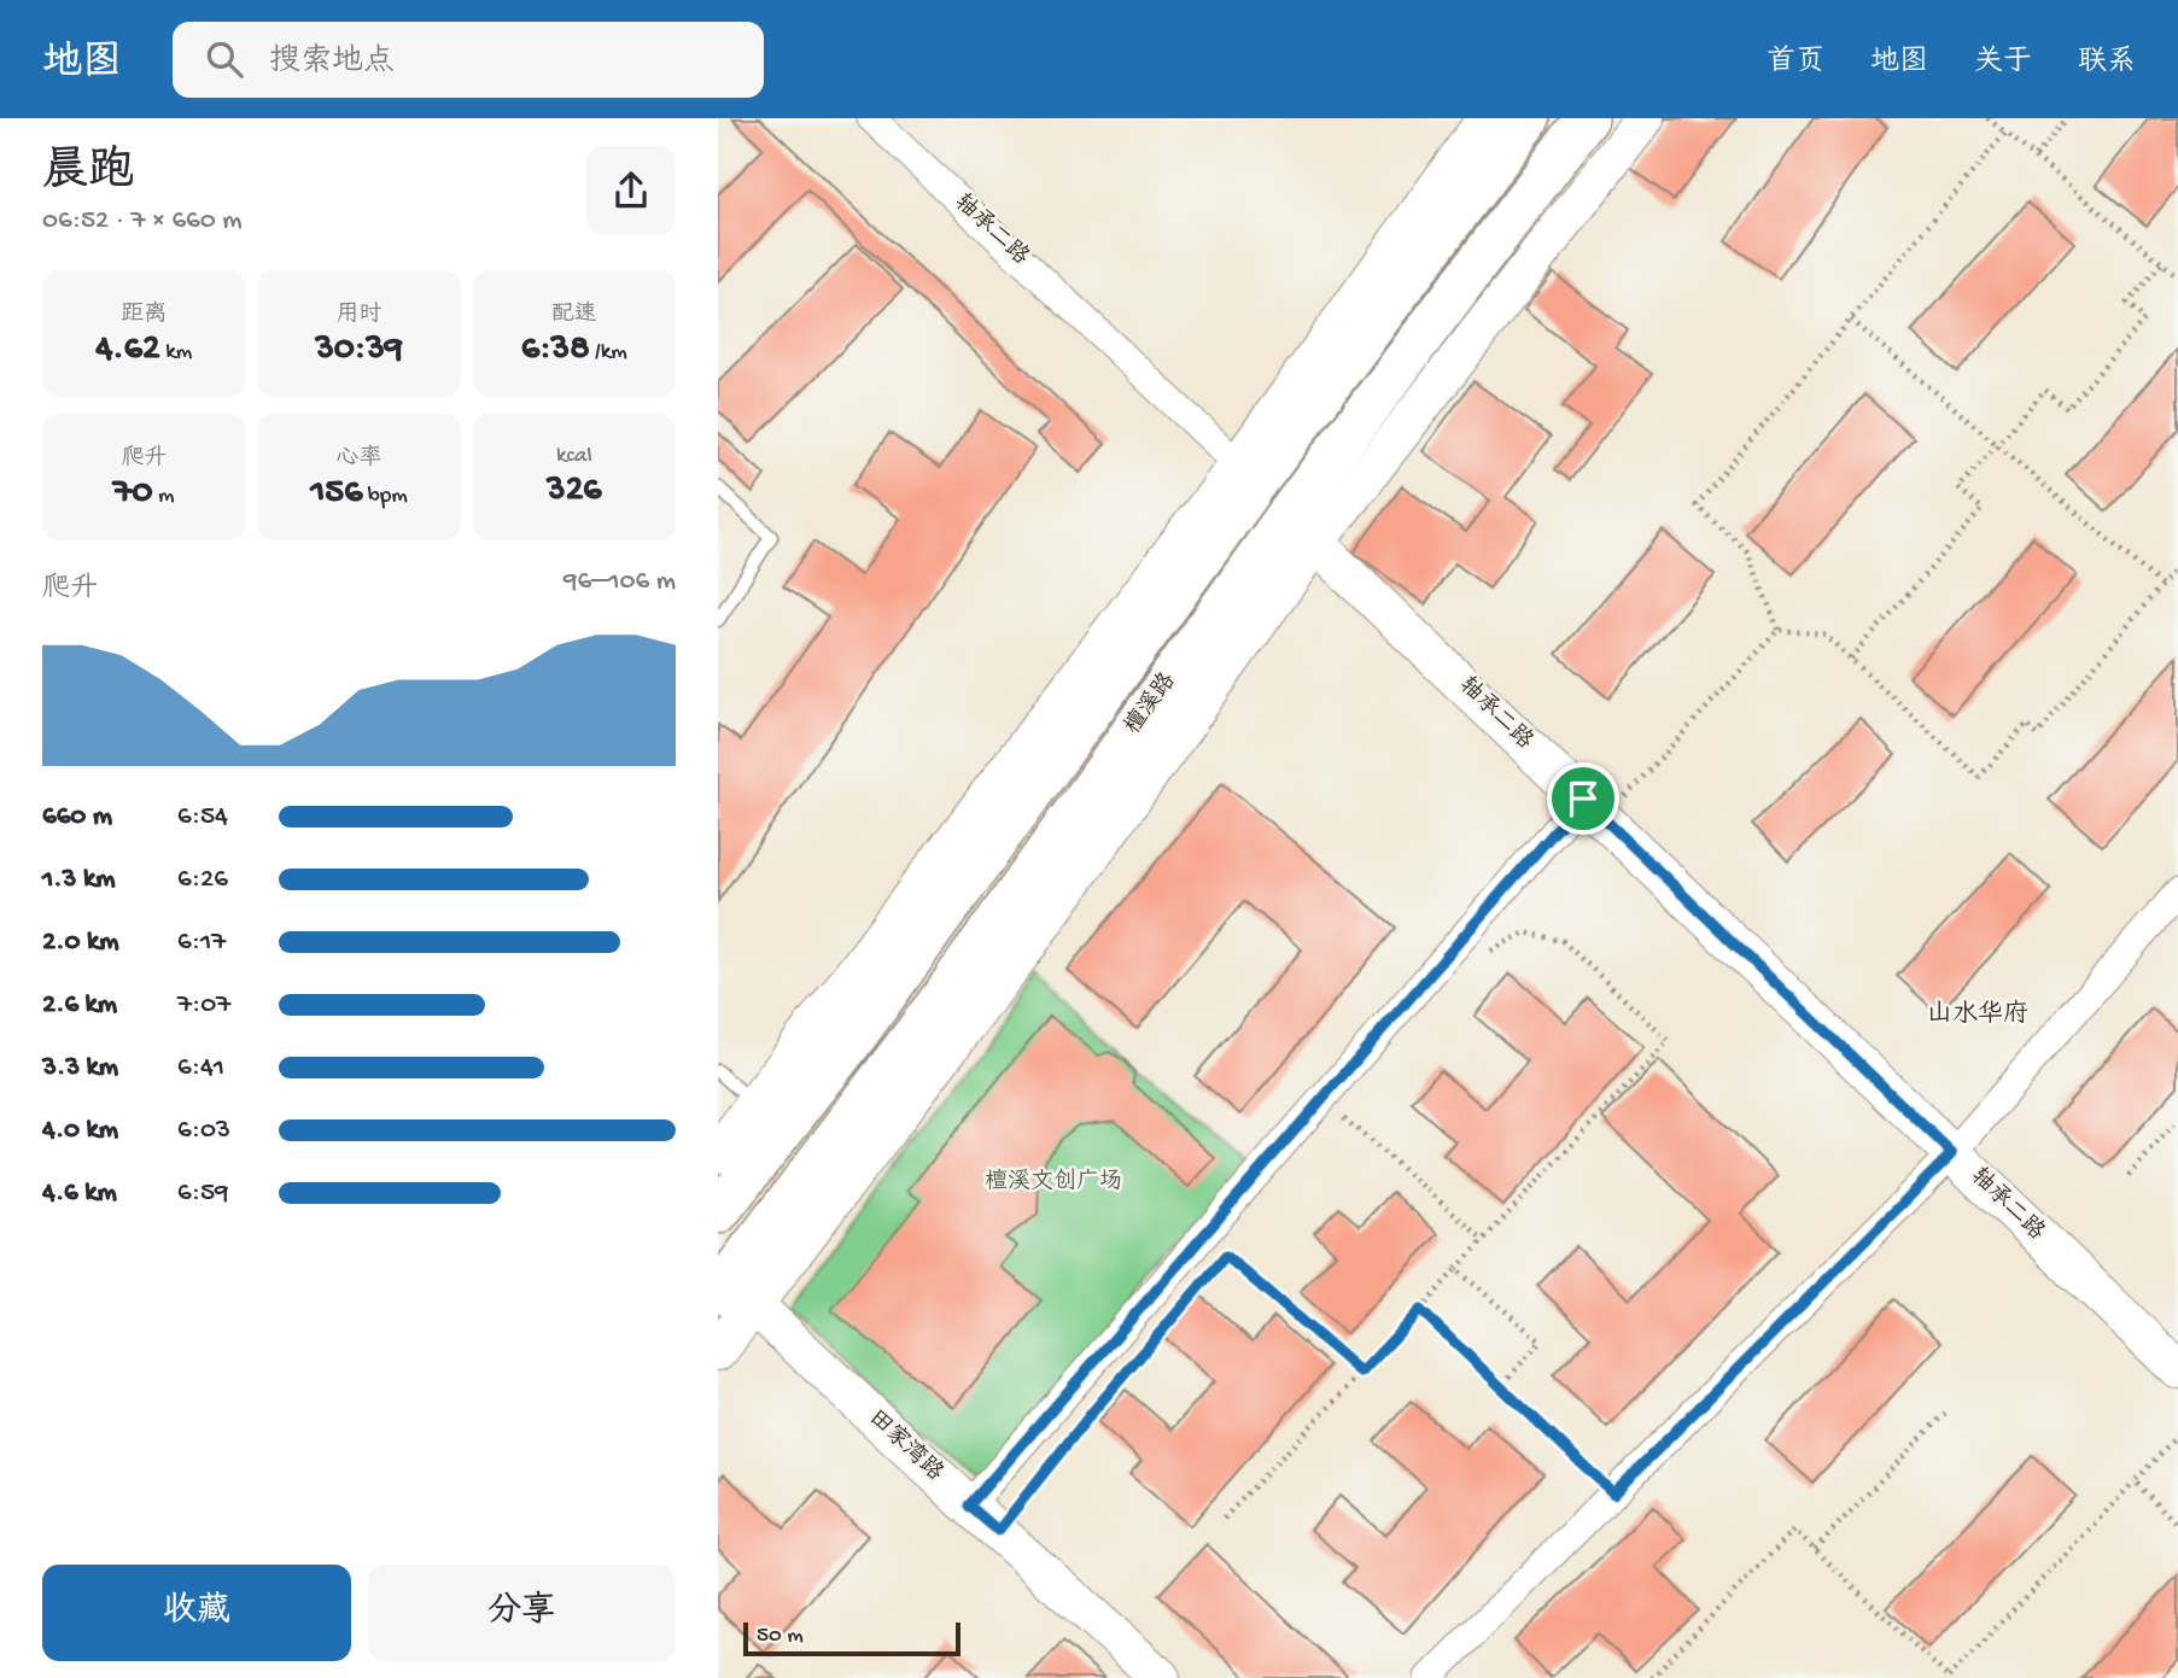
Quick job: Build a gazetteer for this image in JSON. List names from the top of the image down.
{
  "streets": {
    "main road": ["檀溪路"],
    "street": ["轴承二路", "田家湾路"]
  },
  "crossings": [
    ["轴承二路", "檀溪路"],
    ["檀溪路", "田家湾路"]
  ],
  "districts": ["山水华府"],
  "parks": ["檀溪文创广场"],
  "scale_bar": "50 m",
  "page": {
    "header": "地图",
    "search": "搜索地点",
    "nav": [
      "首页",
      "地图",
      "关于",
      "联系"
    ],
    "heading": ["晨跑", "06:52 · 7 × 660 m"],
    "stats": [
      ["距离", "4.62 km"],
      ["用时", "30:39"],
      ["配速", "6:38 /km"],
      ["爬升", "70 m"],
      ["心率", "156 bpm"],
      ["kcal", "326"]
    ],
    "chart": ["爬升", "96–106 m"],
    "list": [
      {
        "name": "660 m",
        "note": "6:54"
      },
      {
        "name": "1.3 km",
        "note": "6:26"
      },
      {
        "name": "2.0 km",
        "note": "6:17"
      },
      {
        "name": "2.6 km",
        "note": "7:07"
      },
      {
        "name": "3.3 km",
        "note": "6:41"
      },
      {
        "name": "4.0 km",
        "note": "6:03"
      },
      {
        "name": "4.6 km",
        "note": "6:59"
      }
    ],
    "buttons": ["收藏", "分享"],
    "scale": "50 m"
  }
}
